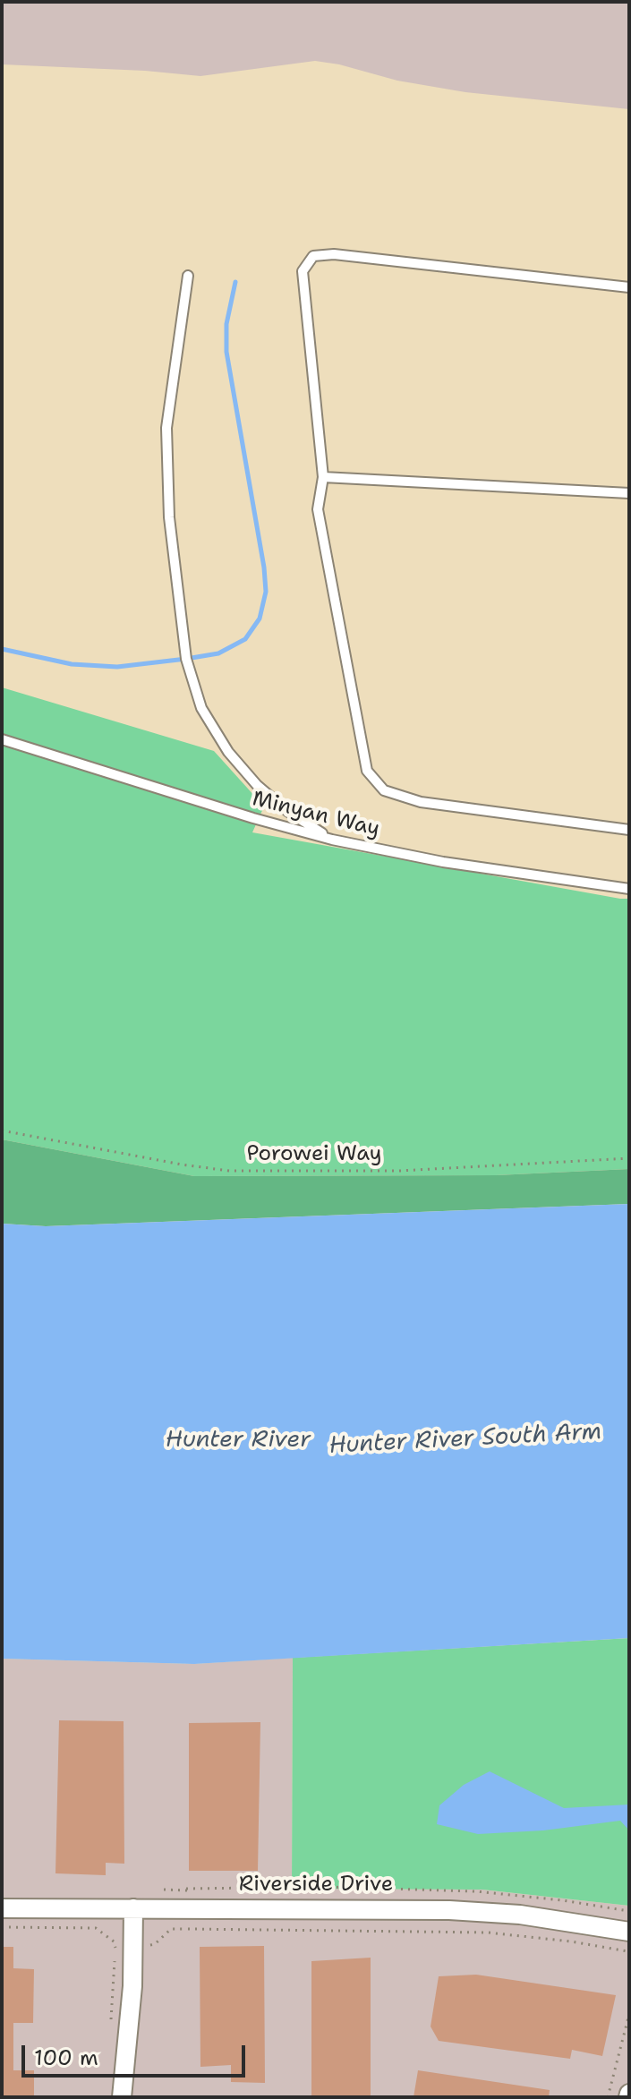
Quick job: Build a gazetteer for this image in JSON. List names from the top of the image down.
{
  "streets": {
    "street": ["Riverside Drive"],
    "lane": ["Minyan Way"],
    "path": ["Porowei Way"]
  },
  "water": ["Hunter River South Arm", "Hunter River"],
  "scale_bar": "100 m"
}
